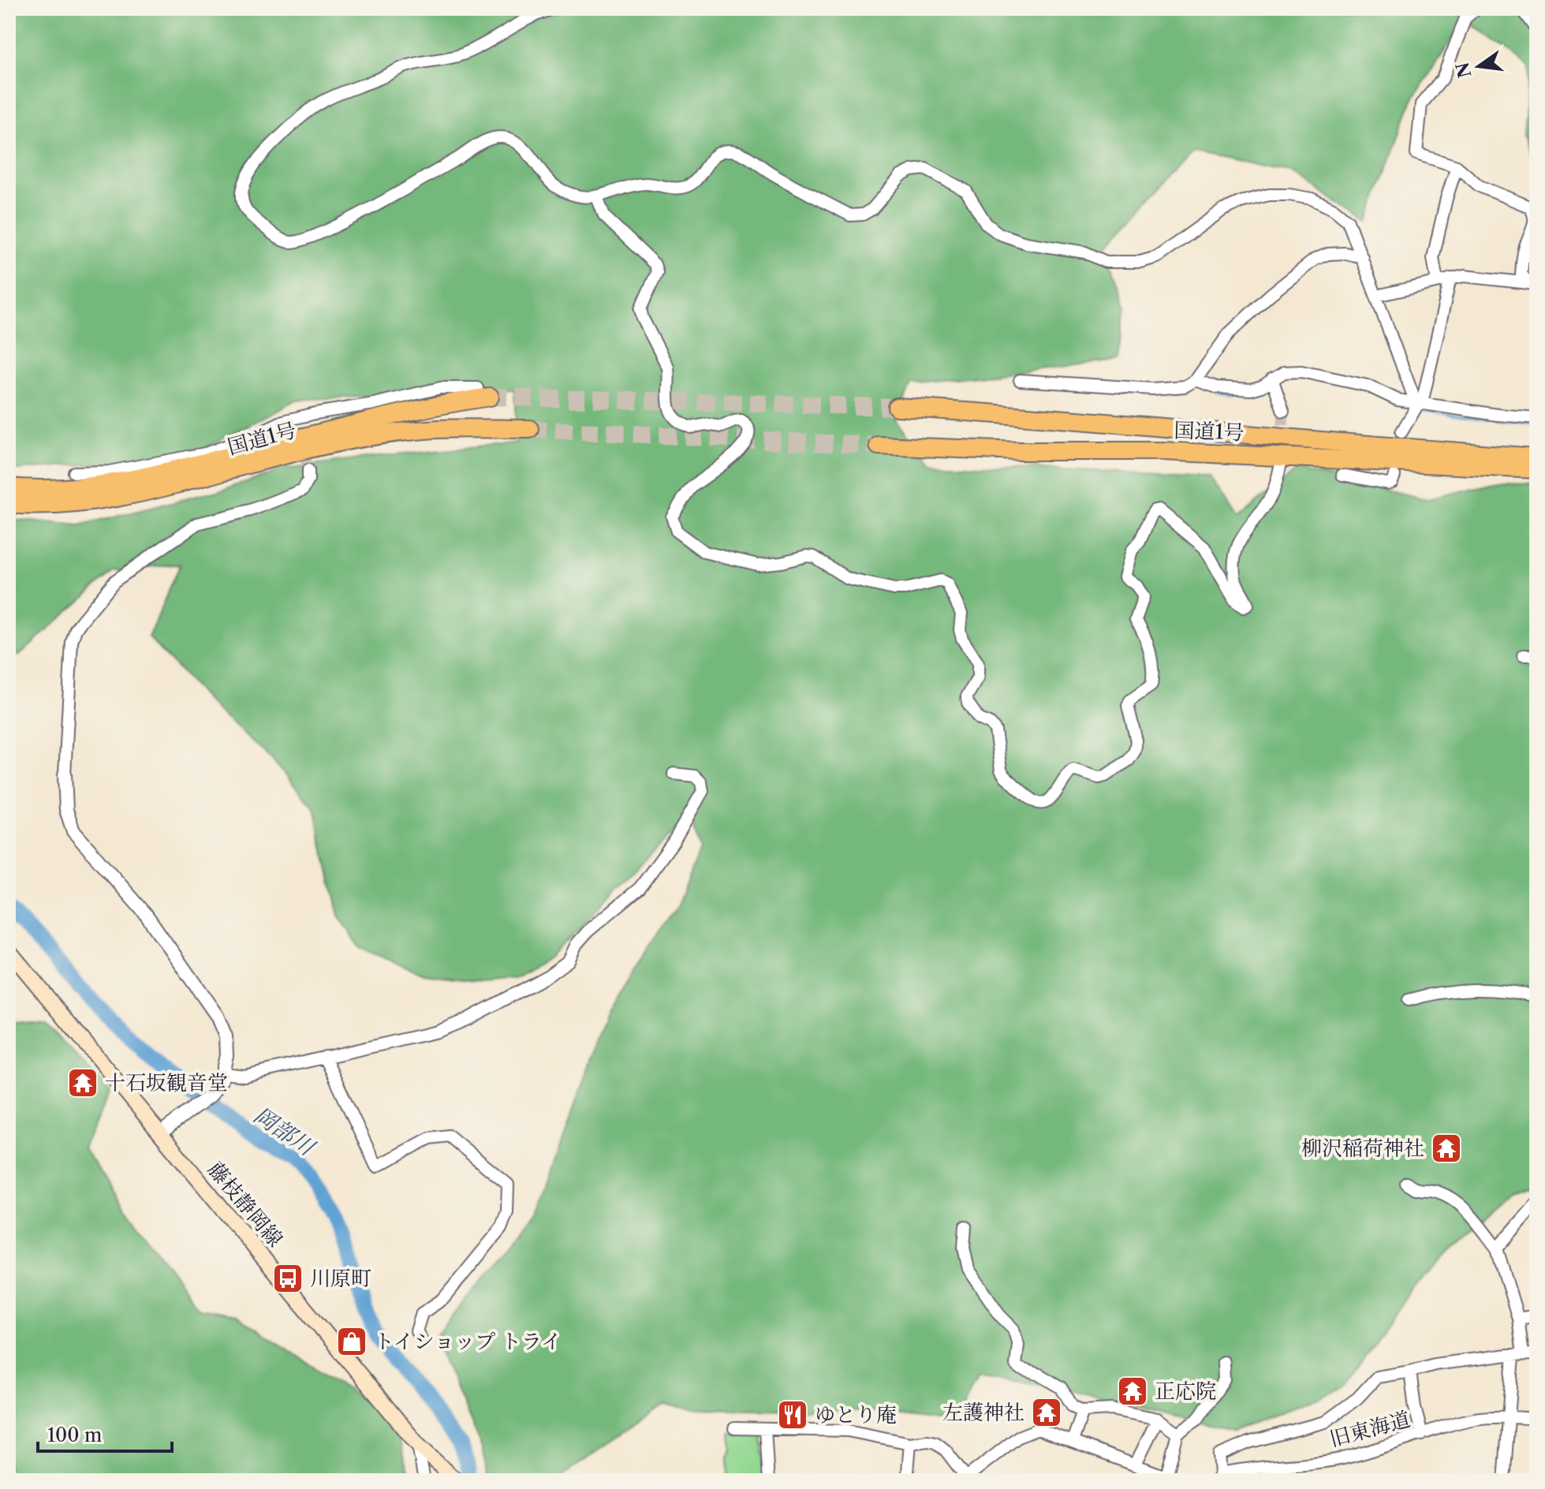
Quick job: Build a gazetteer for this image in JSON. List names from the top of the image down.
{
  "streets": {
    "highway": ["国道1号"],
    "main road": ["藤枝静岡線"],
    "street": ["旧東海道"]
  },
  "water": ["岡部川"],
  "places": {
    "temple": [
      "十石坂観音堂",
      "柳沢稲荷神社",
      "正応院",
      "左護神社"
    ],
    "bus stop": ["川原町"],
    "shop": ["トイショップ トライ"],
    "restaurant": ["ゆとり庵"]
  },
  "scale_bar": "100 m",
  "north": "left"
}
